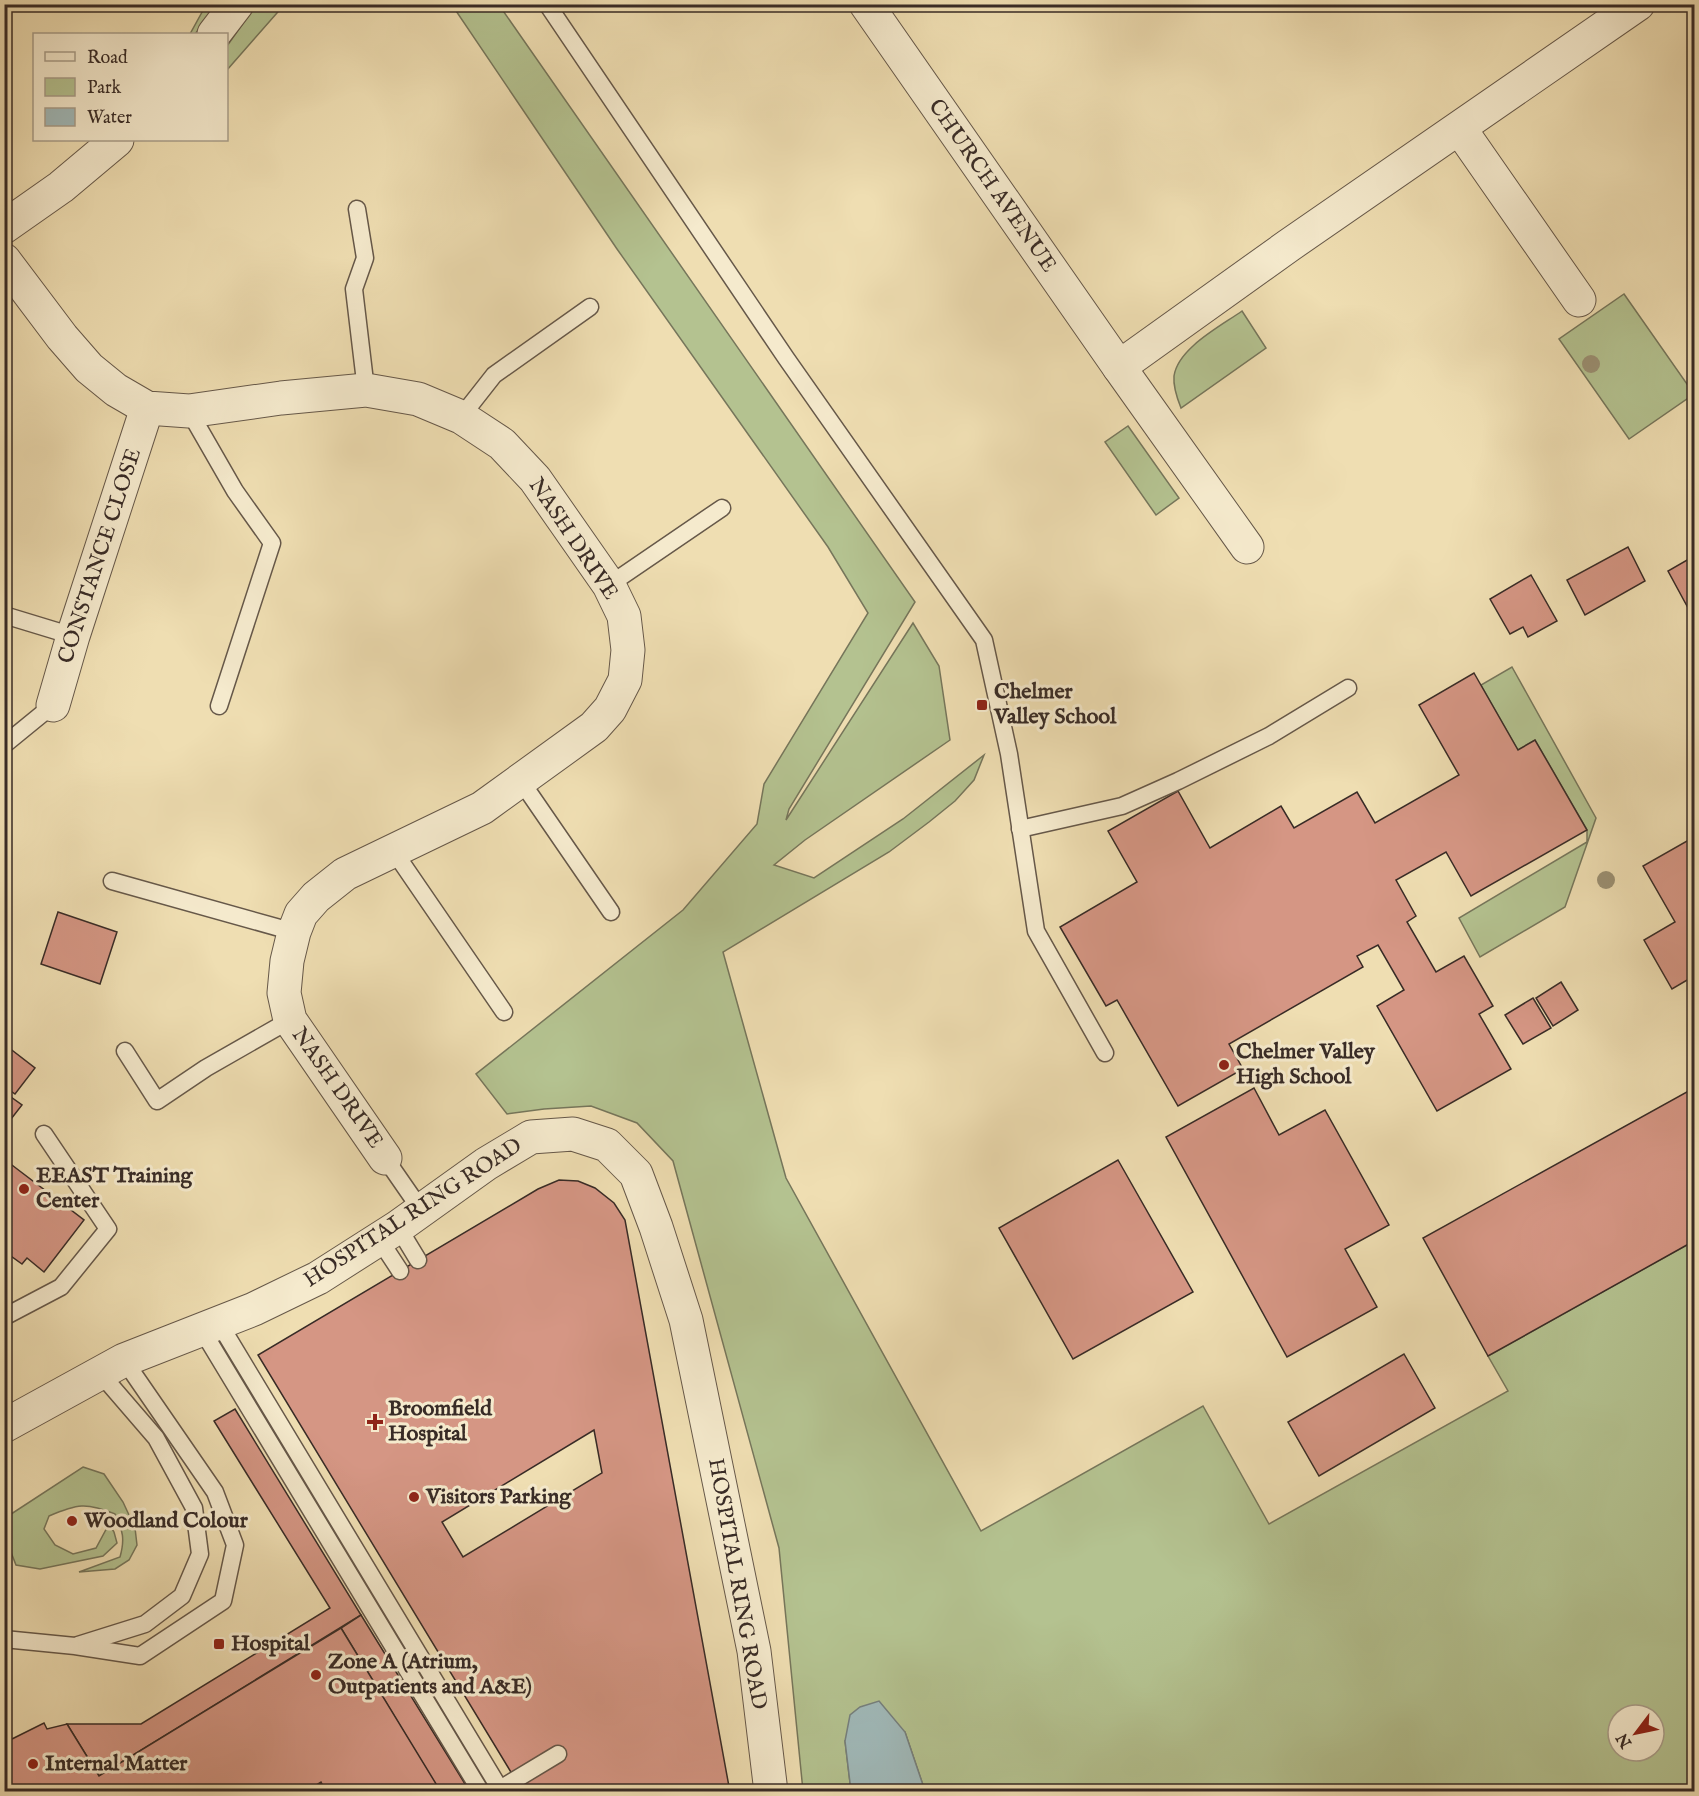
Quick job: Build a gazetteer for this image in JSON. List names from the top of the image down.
{
  "streets": {
    "street": [
      "CHURCH AVENUE",
      "NASH DRIVE",
      "CONSTANCE CLOSE",
      "HOSPITAL RING ROAD"
    ]
  },
  "crossings": [
    ["NASH DRIVE", "CONSTANCE CLOSE"]
  ],
  "places": {
    "transit": ["Chelmer Valley School", "Hospital"],
    "other": [
      "Chelmer Valley High School",
      "EEAST Training Center",
      "Visitors Parking",
      "Woodland Colour",
      "Zone A (Atrium, Outpatients and A&E)",
      "Internal Matter"
    ],
    "health": ["Broomfield Hospital"]
  },
  "legend": ["Road", "Park", "Water"],
  "north": "bottom left"
}
